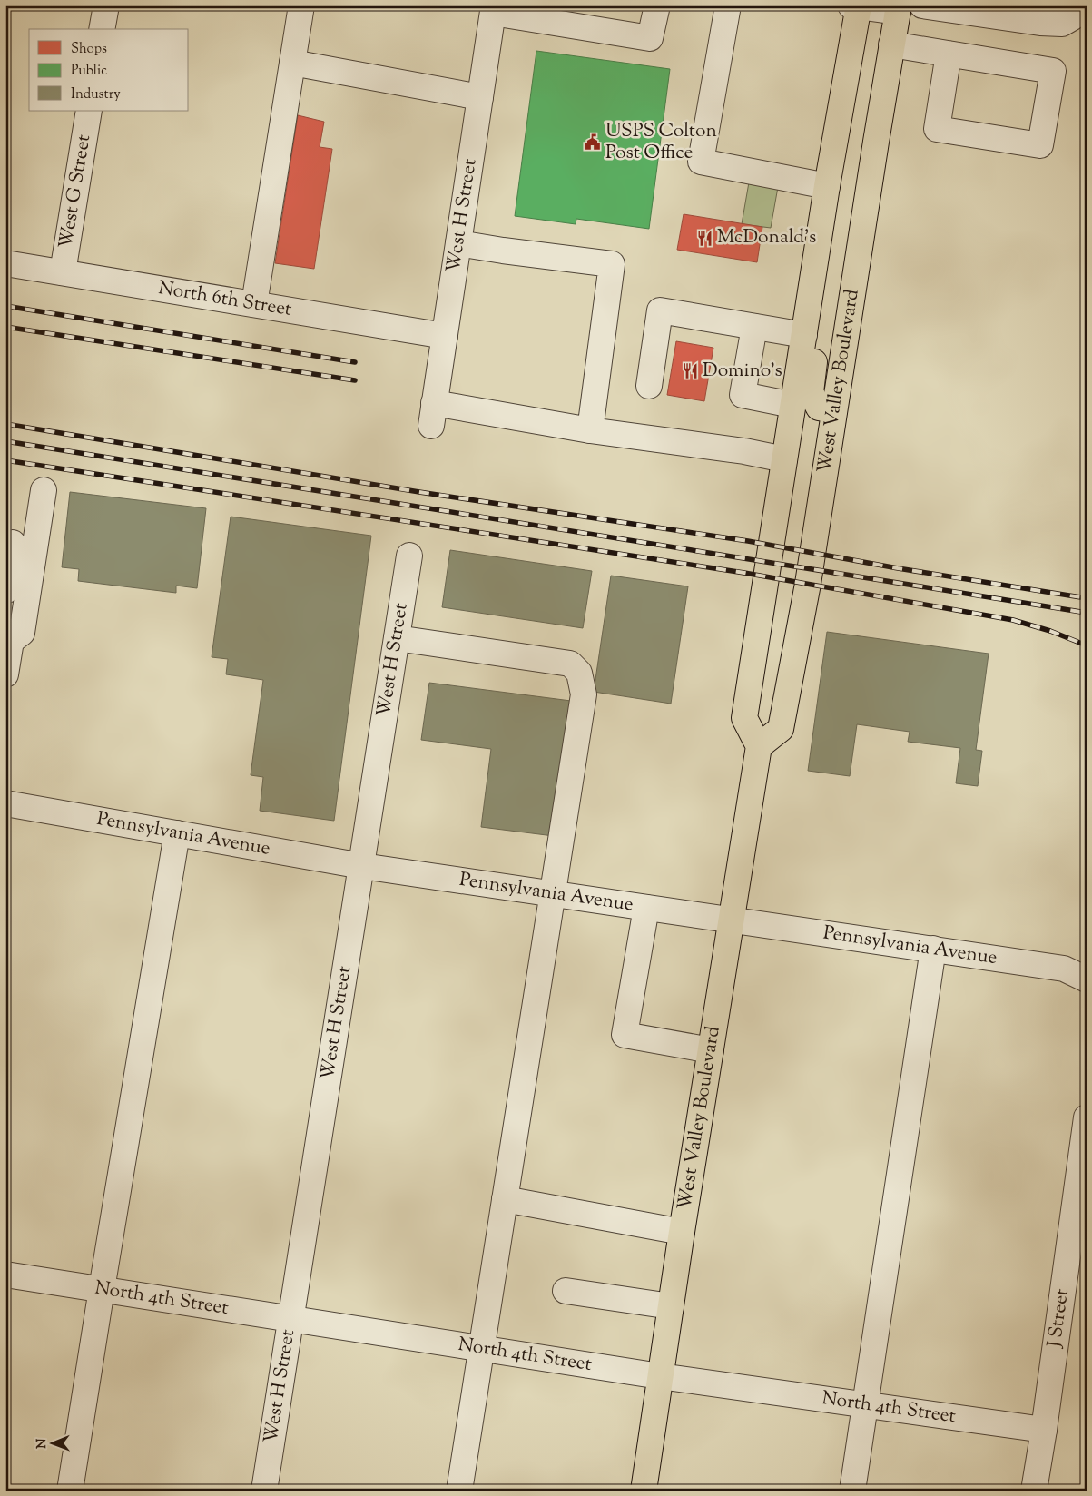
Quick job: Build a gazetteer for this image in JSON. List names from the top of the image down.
{
  "streets": {
    "main road": ["West Valley Boulevard"],
    "street": [
      "West G Street",
      "West H Street",
      "North 6th Street",
      "Pennsylvania Avenue",
      "North 4th Street",
      "J Street"
    ]
  },
  "crossings": [
    ["West G Street", "North 6th Street"],
    ["West H Street", "North 6th Street"],
    ["West H Street", "Pennsylvania Avenue"],
    ["West H Street", "North 4th Street"],
    ["West Valley Boulevard", "Pennsylvania Avenue"],
    ["West Valley Boulevard", "North 4th Street"],
    ["North 4th Street", "J Street"]
  ],
  "places": {
    "public building": ["USPS Colton Post Office"],
    "restaurant": ["McDonald's", "Domino's"]
  },
  "legend": ["Shops", "Public", "Industry"],
  "north": "left"
}
